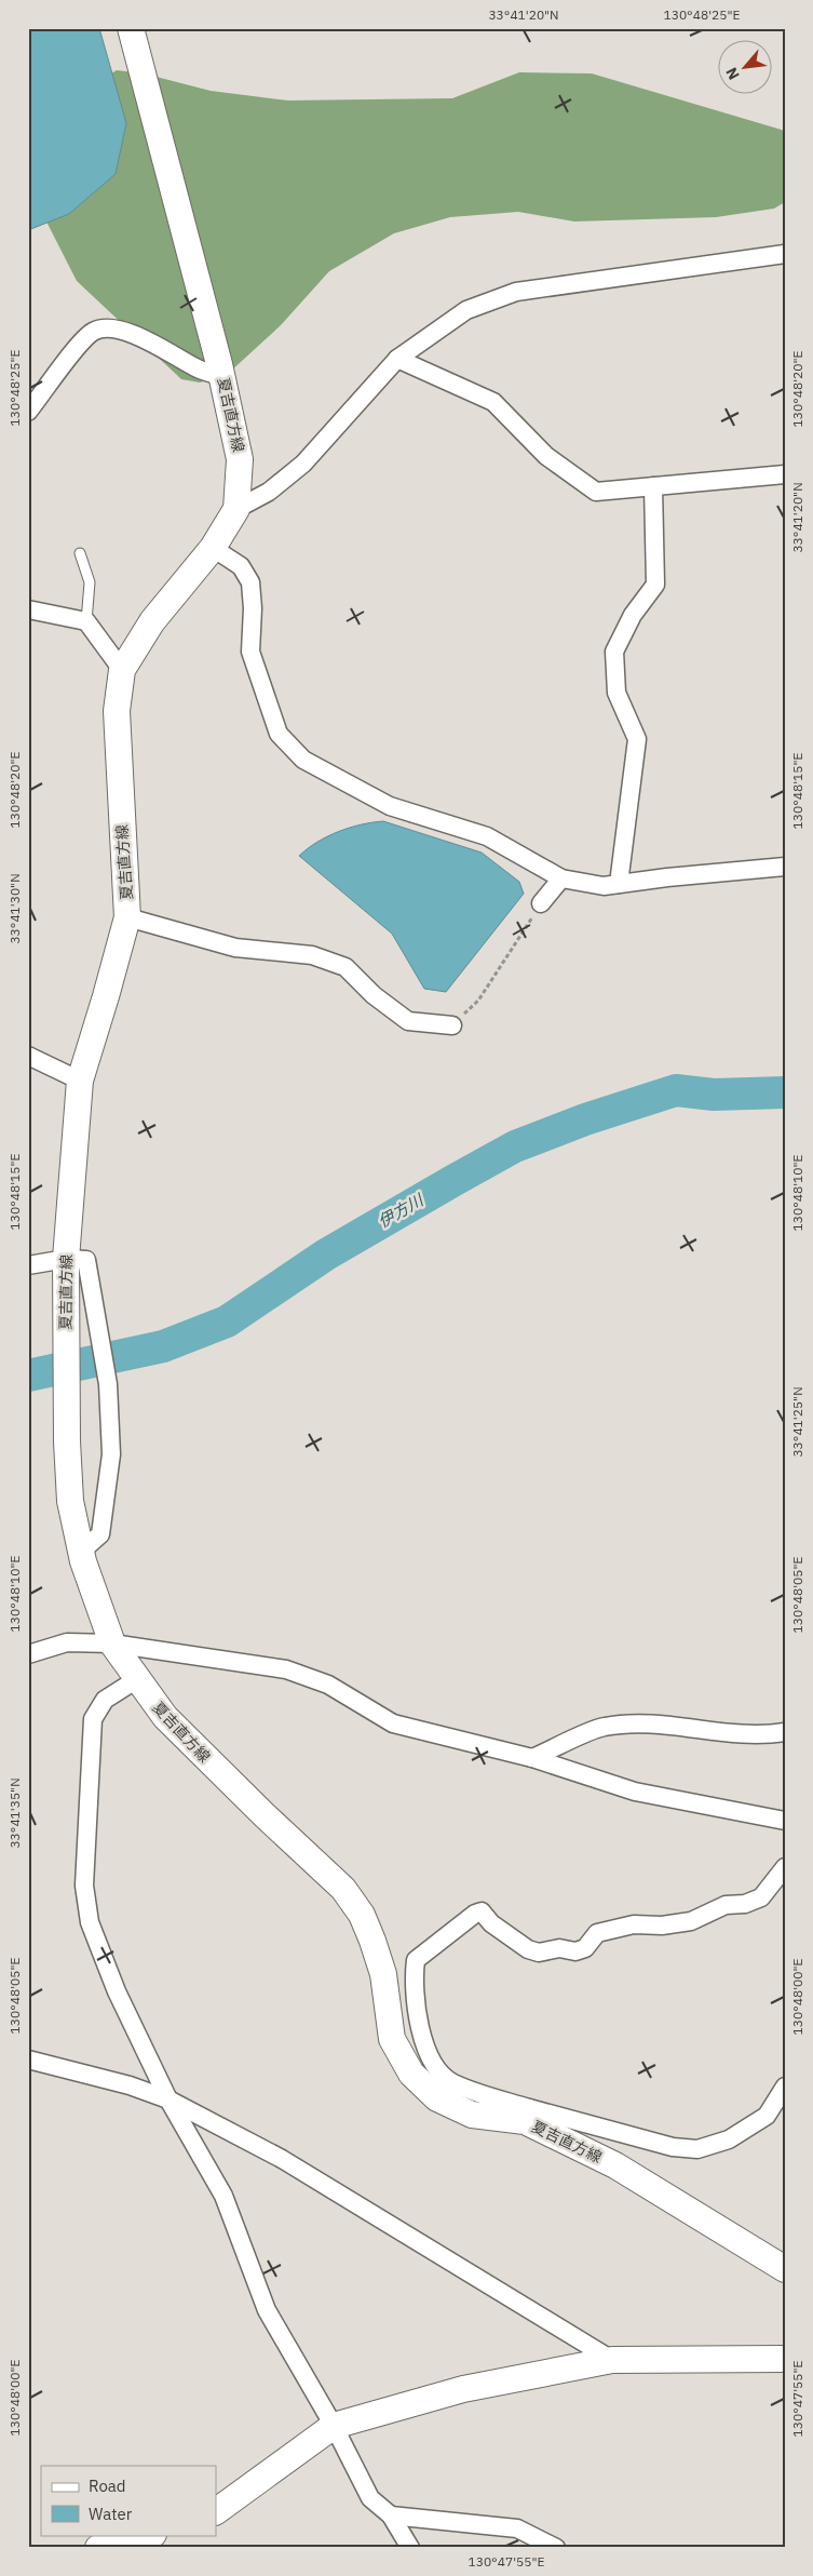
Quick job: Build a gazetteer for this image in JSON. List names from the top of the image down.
{
  "streets": {
    "main road": ["夏吉直方線"]
  },
  "water": ["伊方川"],
  "legend": ["Road", "Water"],
  "north": "bottom left",
  "coordinates": [
    "33°41'20\"N",
    "130°48'25\"E",
    "130°48'20\"E",
    "130°48'15\"E",
    "33°41'30\"N",
    "130°48'10\"E",
    "33°41'25\"N",
    "130°48'05\"E",
    "33°41'35\"N",
    "130°48'00\"E",
    "130°47'55\"E"
  ]
}
